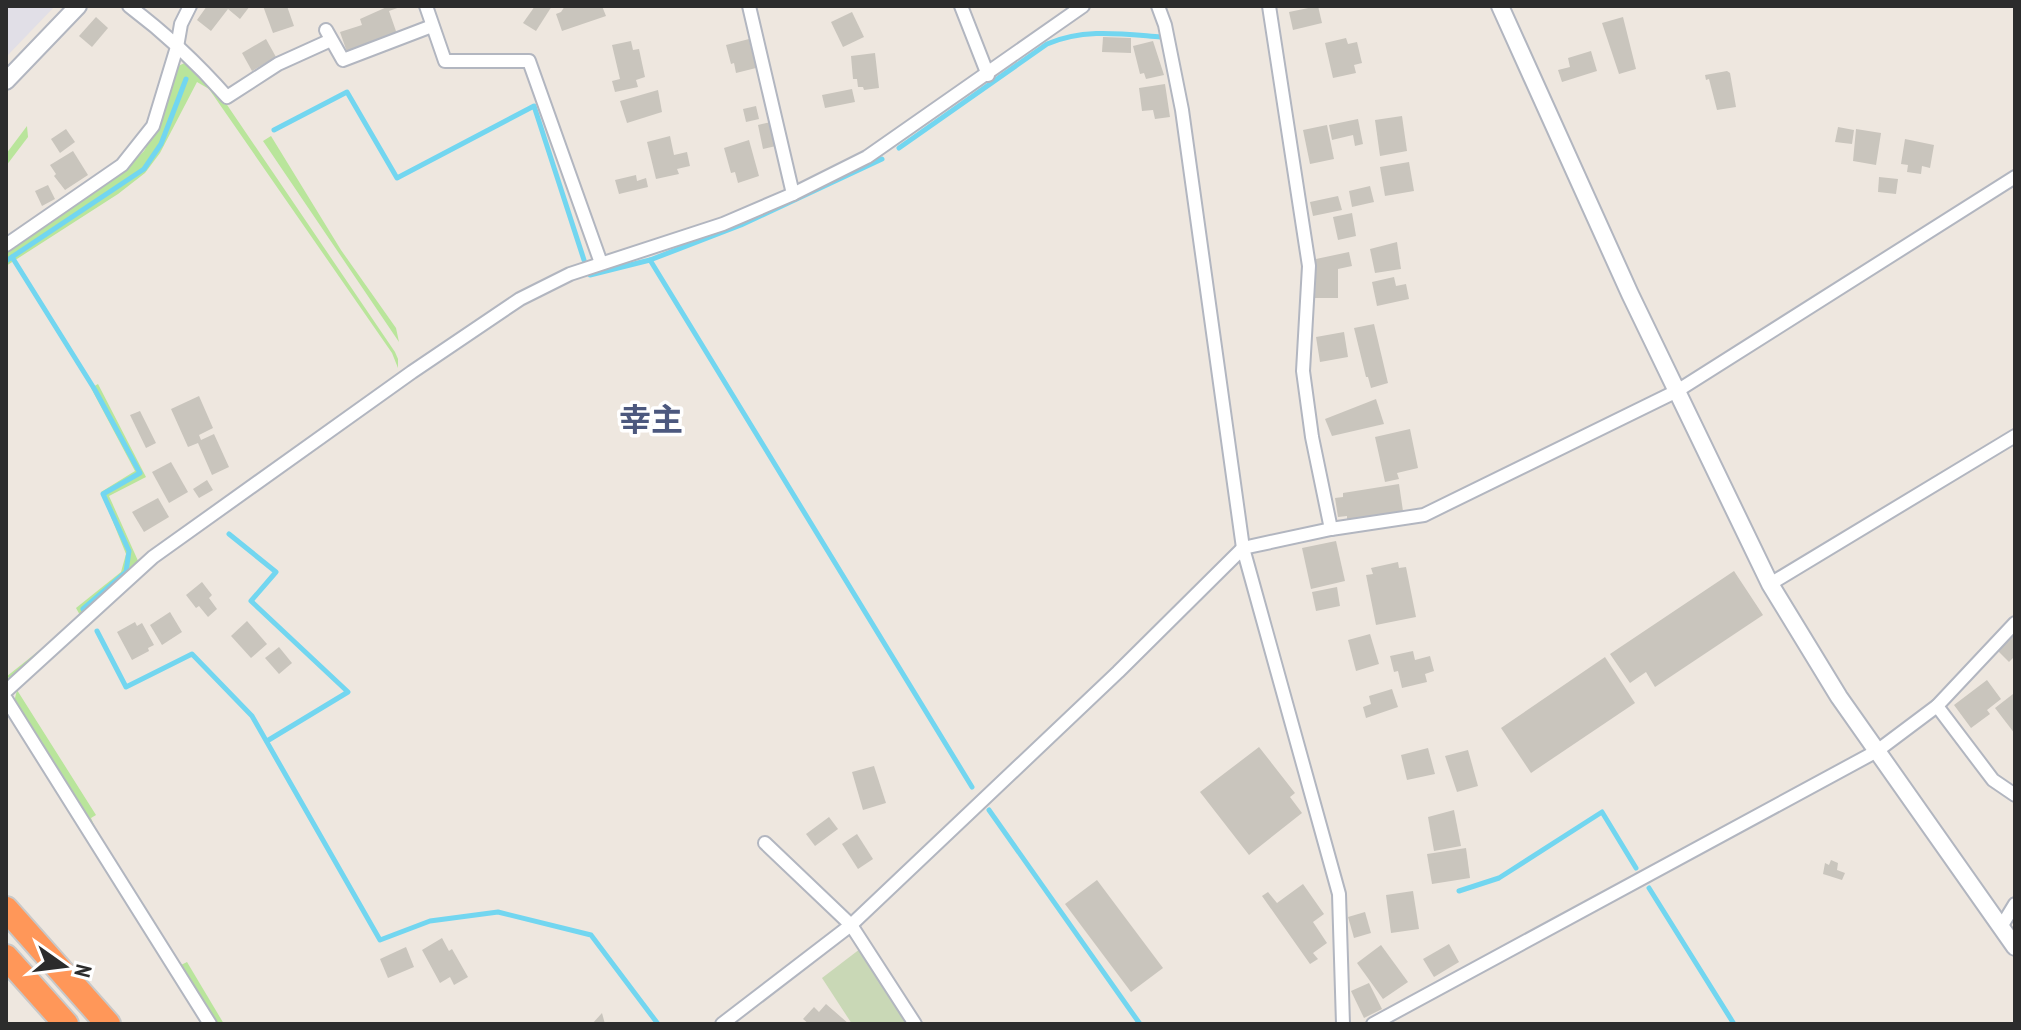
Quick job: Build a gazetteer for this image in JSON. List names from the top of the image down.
{
  "districts": ["幸主"],
  "north": "right"
}
